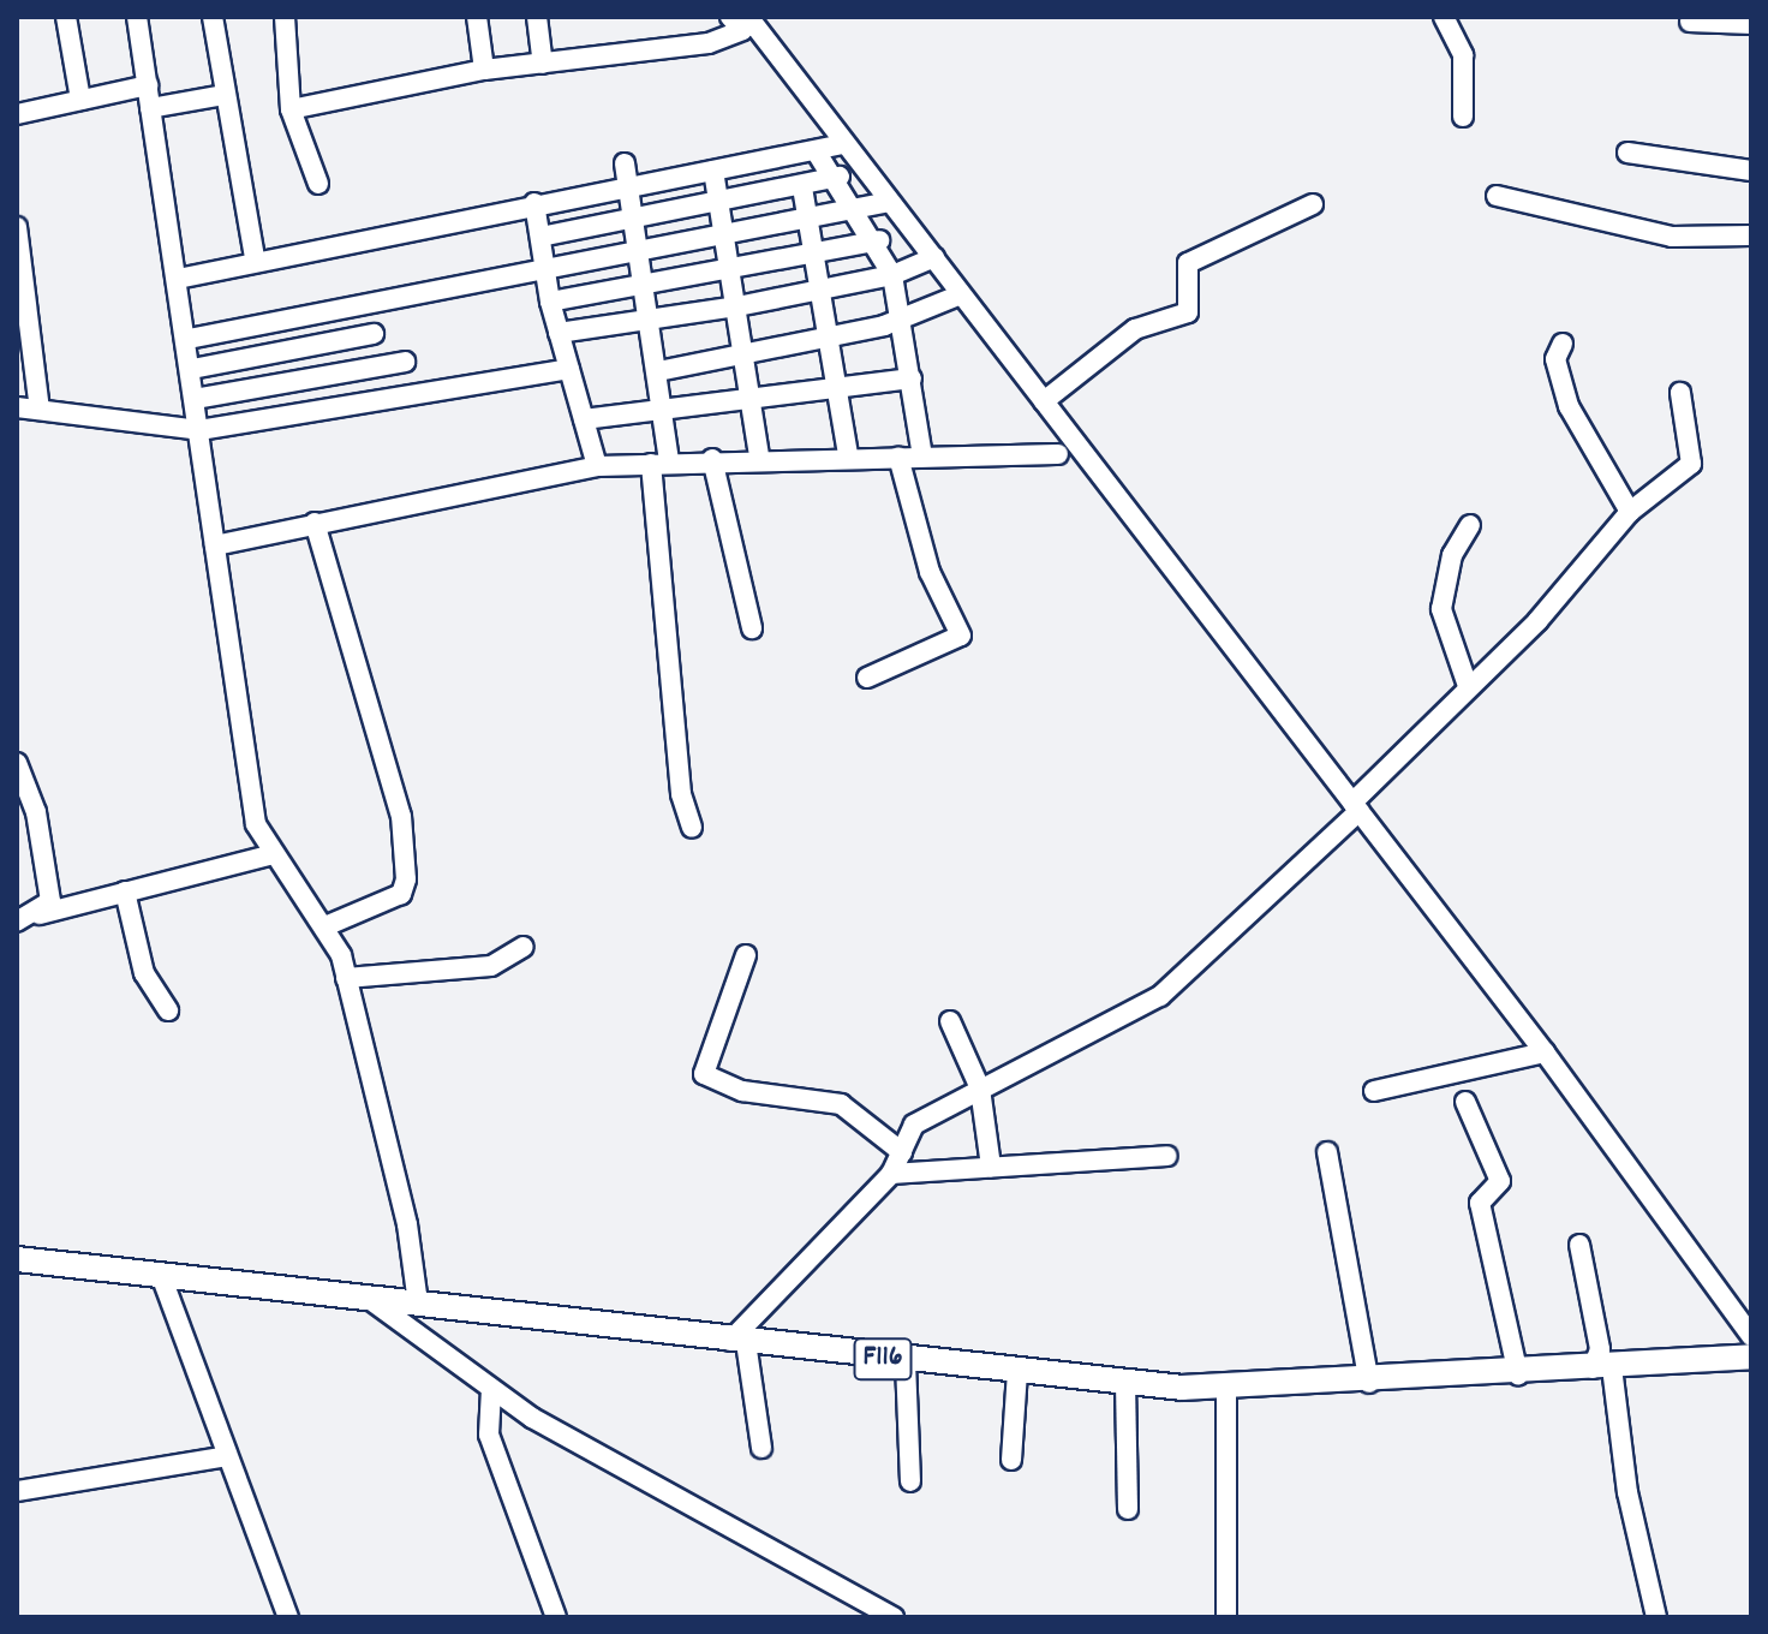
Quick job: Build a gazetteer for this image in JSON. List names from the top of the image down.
{
  "streets": {
    "main road": ["F116"]
  }
}
